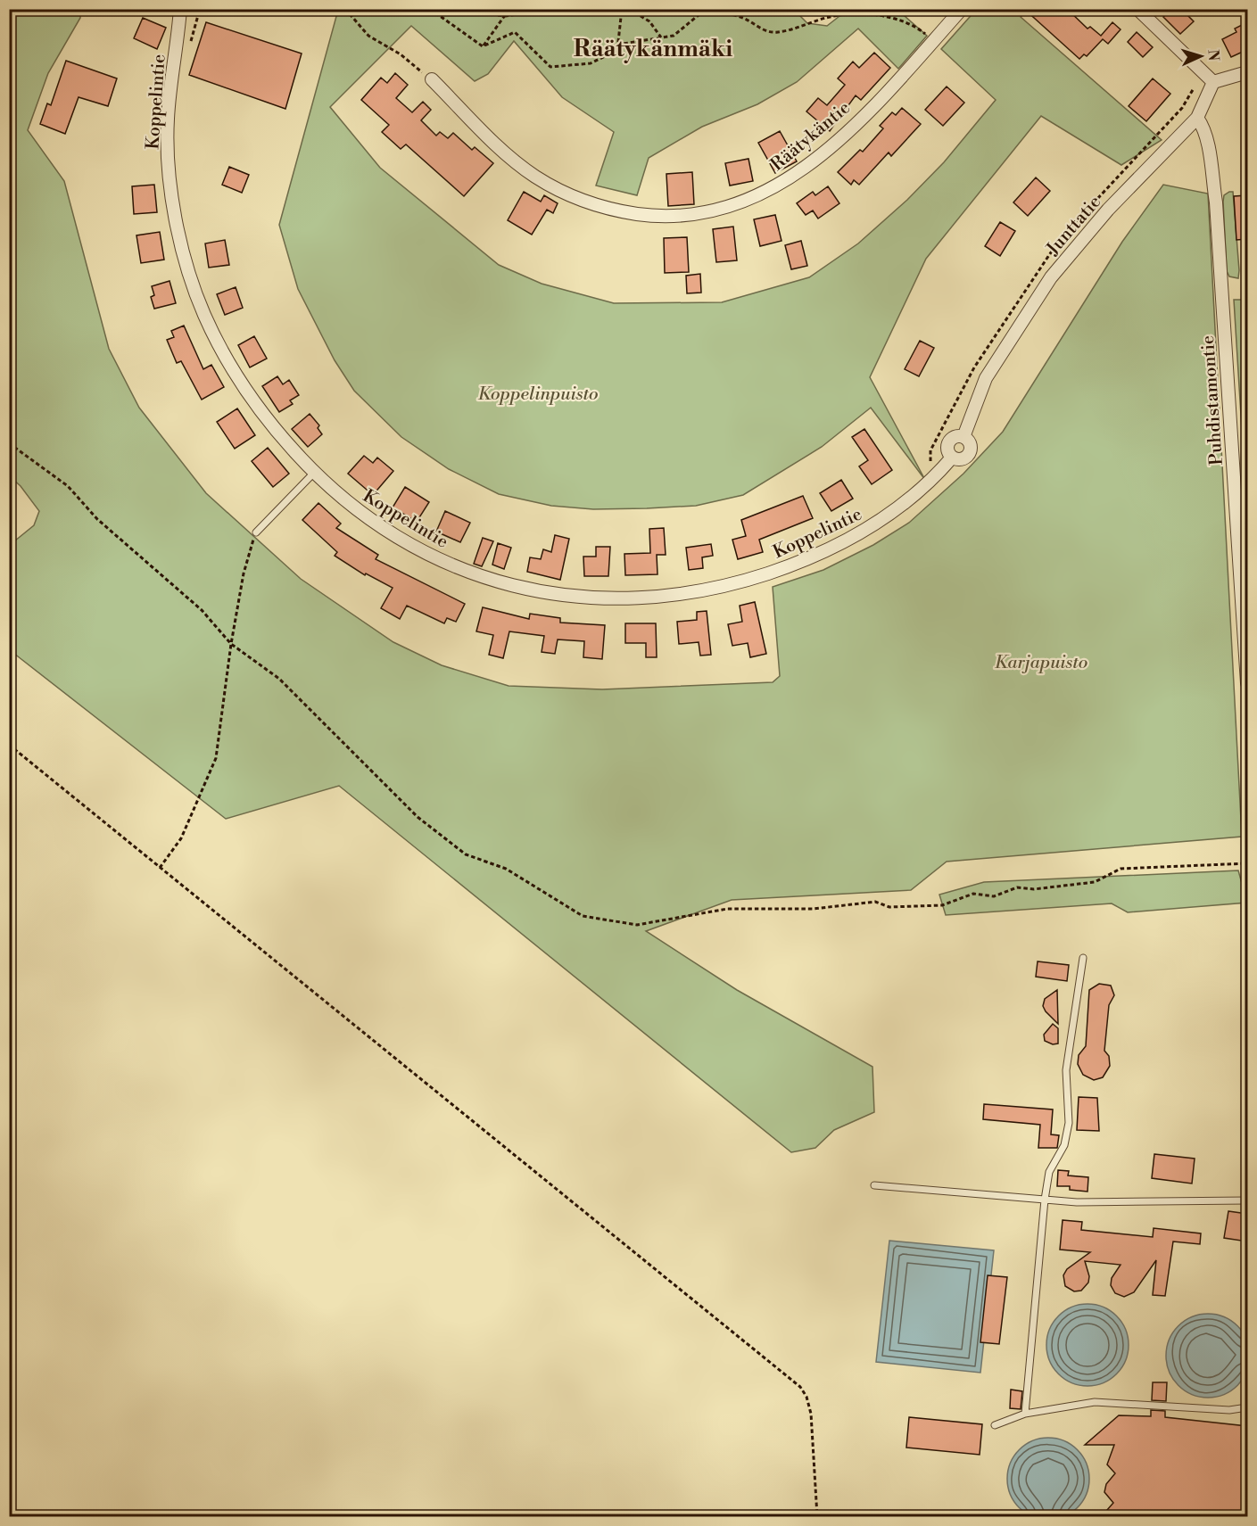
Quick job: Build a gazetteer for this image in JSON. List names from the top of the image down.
{
  "streets": {
    "street": [
      "Koppelintie",
      "Räätykäntie",
      "Junttatie",
      "Puhdistamontie"
    ]
  },
  "crossings": [
    ["Koppelintie", "Junttatie"],
    ["Junttatie", "Puhdistamontie"]
  ],
  "districts": ["Räätykänmäki"],
  "parks": ["Koppelinpuisto", "Karjapuisto"],
  "north": "right"
}
